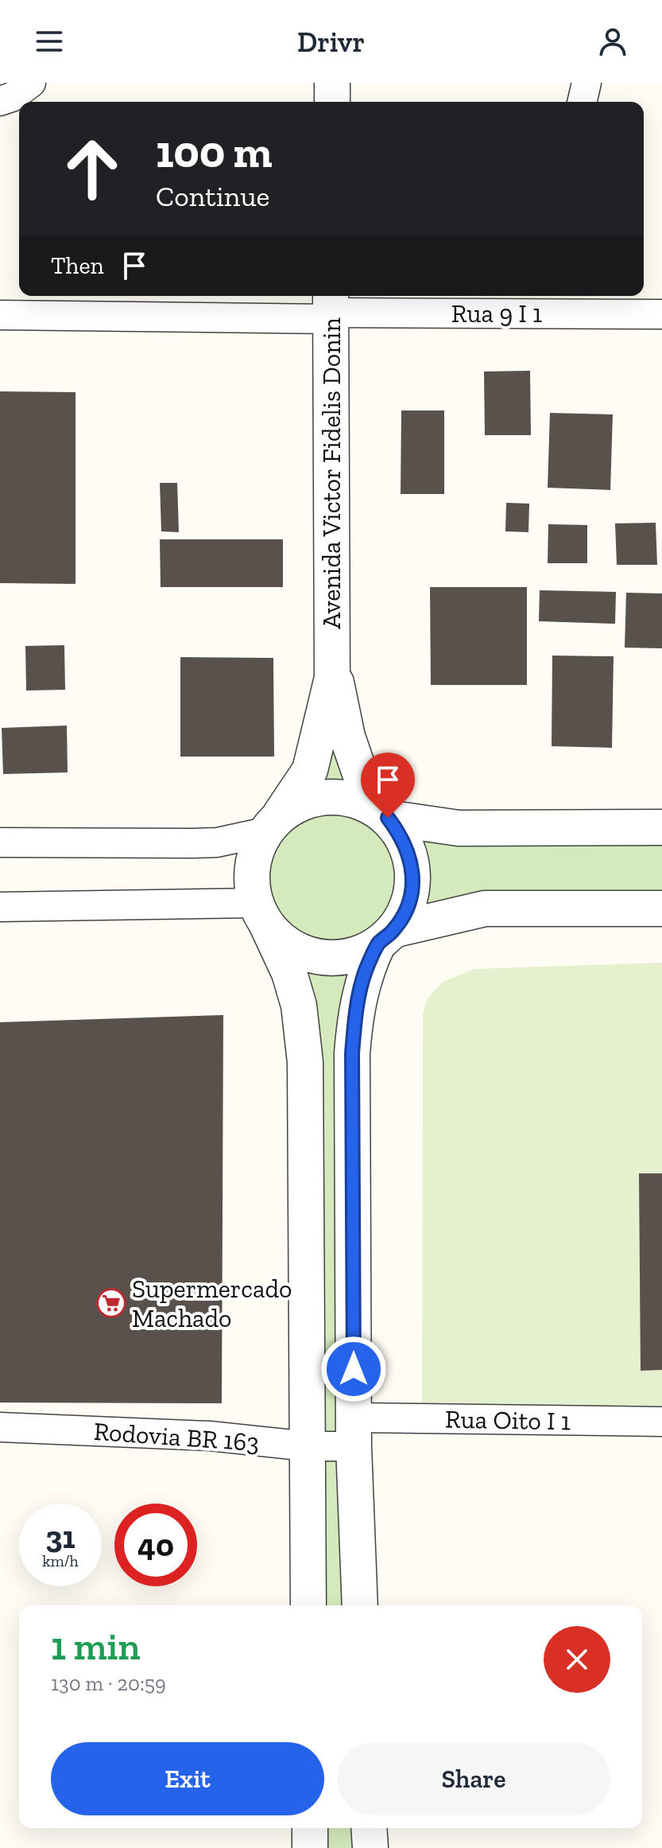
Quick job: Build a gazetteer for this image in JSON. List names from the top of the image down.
{
  "streets": {
    "street": [
      "Rua 9 I 1",
      "Avenida Victor Fidelis Donin",
      "Rua Oito I 1",
      "Rodovia BR 163"
    ]
  },
  "crossings": [
    ["Rua 9 I 1", "Avenida Victor Fidelis Donin"],
    ["Rua Oito I 1", "Rodovia BR 163"]
  ],
  "places": {
    "supermarket": ["Supermercado Machado"]
  },
  "page": {
    "header": "Drivr",
    "turn": ["100 m", "Continue"],
    "then": "Then",
    "speed": "31 km/h",
    "limit": "40",
    "heading": ["1 min", "130 m · 20:59"],
    "buttons": ["Exit", "Share"]
  }
}
